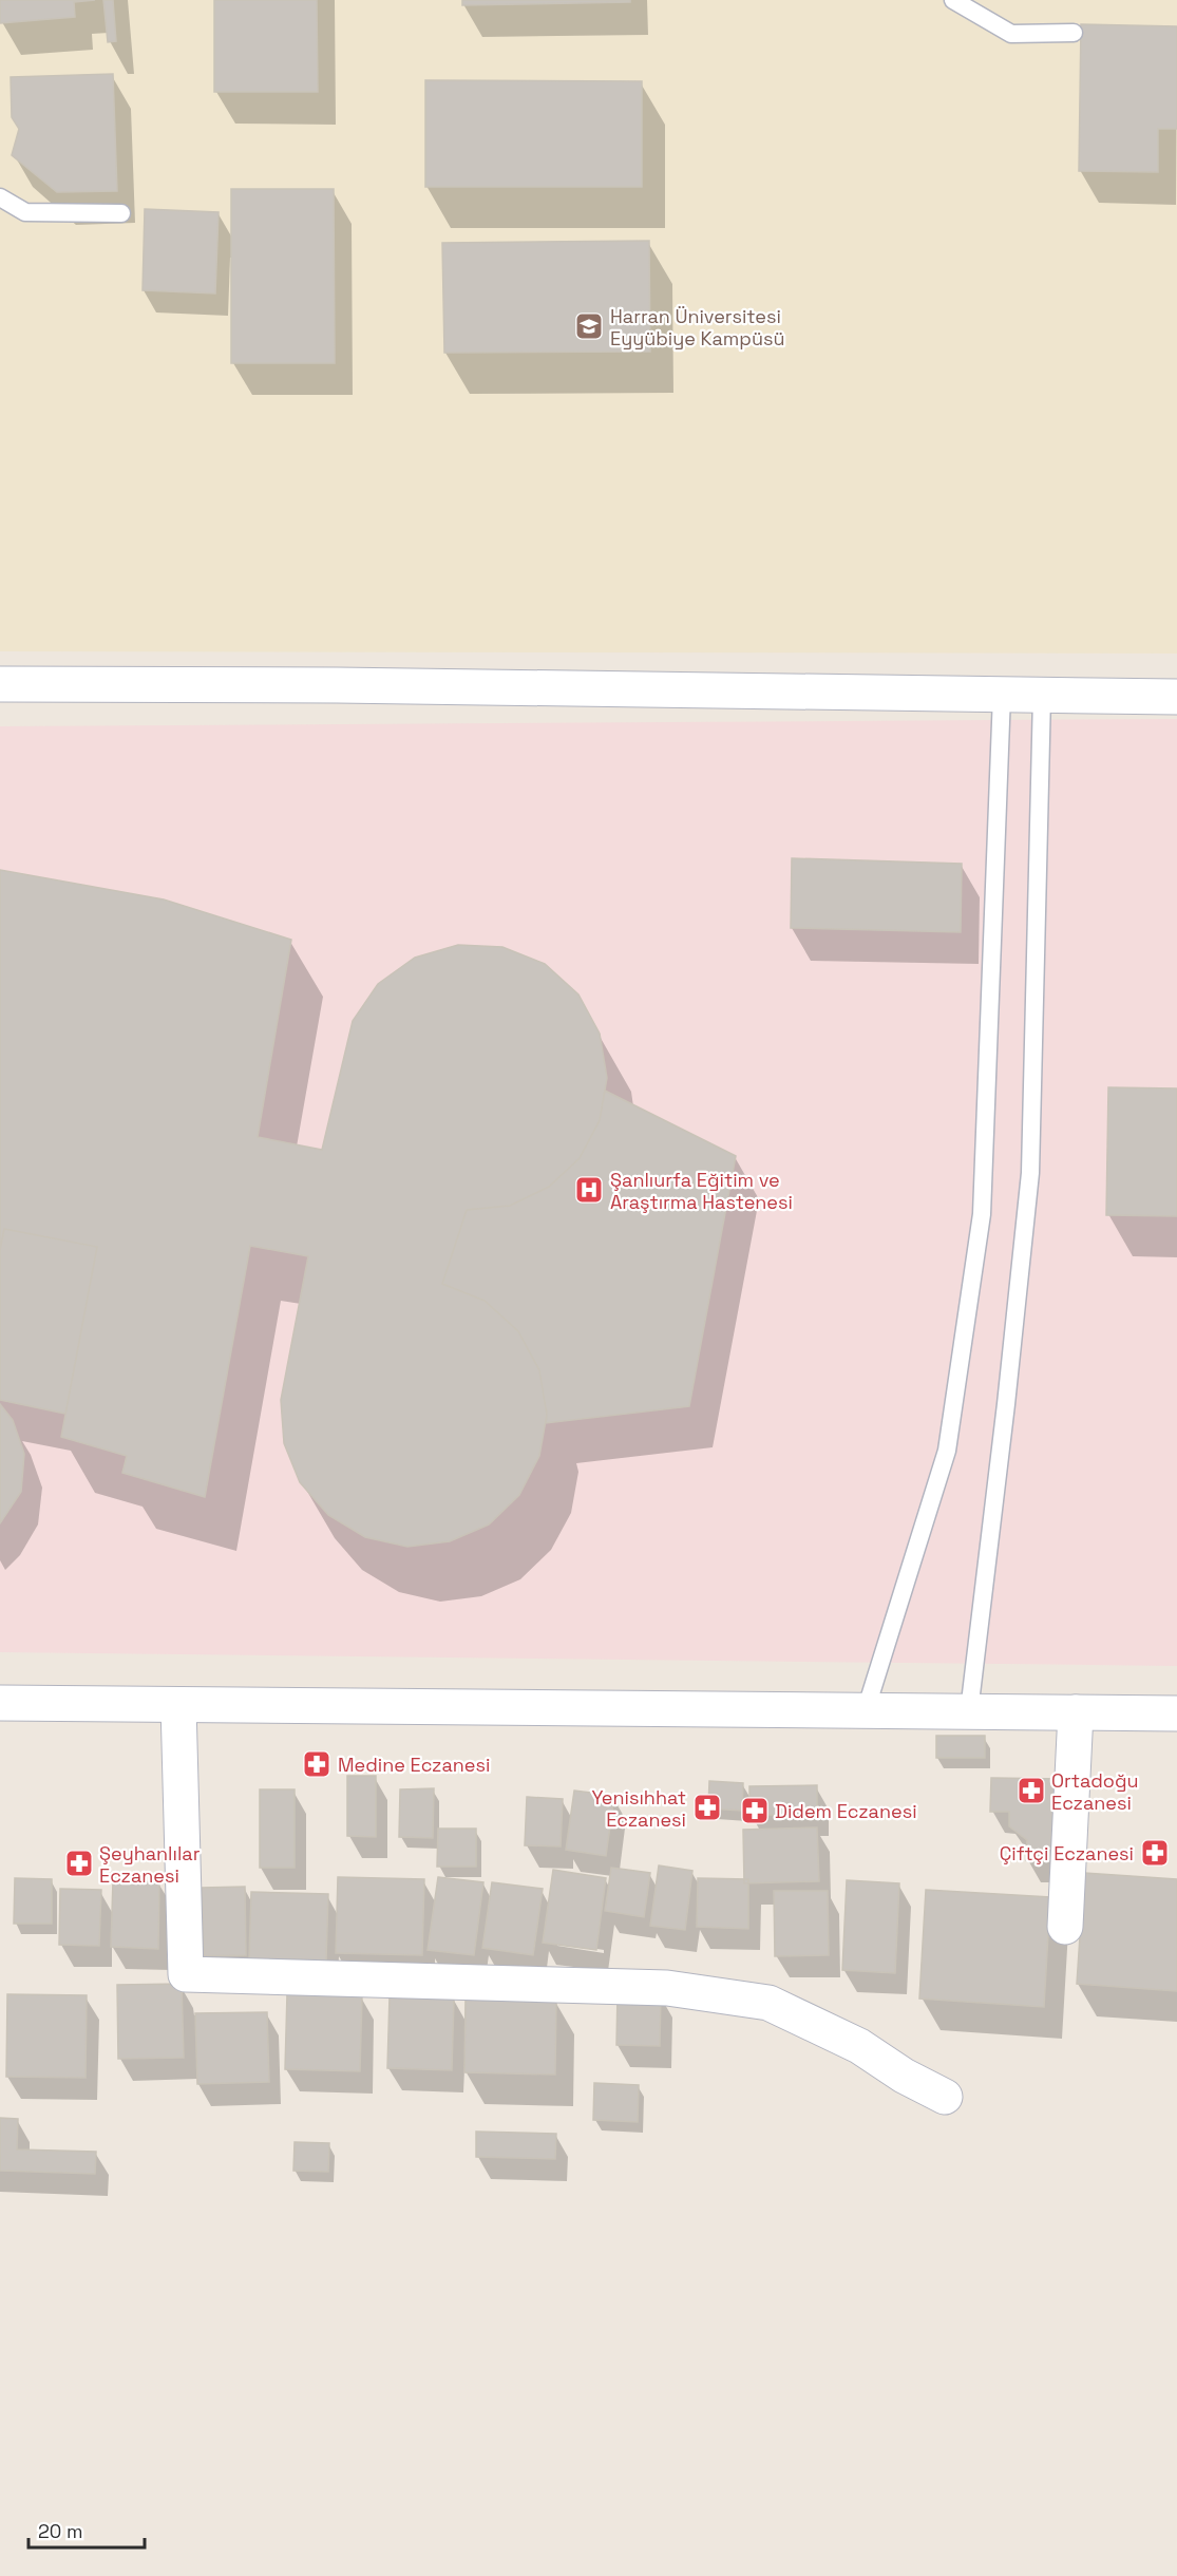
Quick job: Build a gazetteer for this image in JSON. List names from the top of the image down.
{
  "places": {
    "school or university": ["Harran Üniversitesi Eyyübiye Kampüsü"],
    "hospital": ["Şanlıurfa Eğitim ve Araştırma Hastenesi"],
    "pharmacy": [
      "Medine Eczanesi",
      "Ortadoğu Eczanesi",
      "Yenisıhhat Eczanesi",
      "Didem Eczanesi",
      "Çiftçi Eczanesi",
      "Şeyhanlılar Eczanesi"
    ]
  },
  "scale_bar": "20 m"
}
